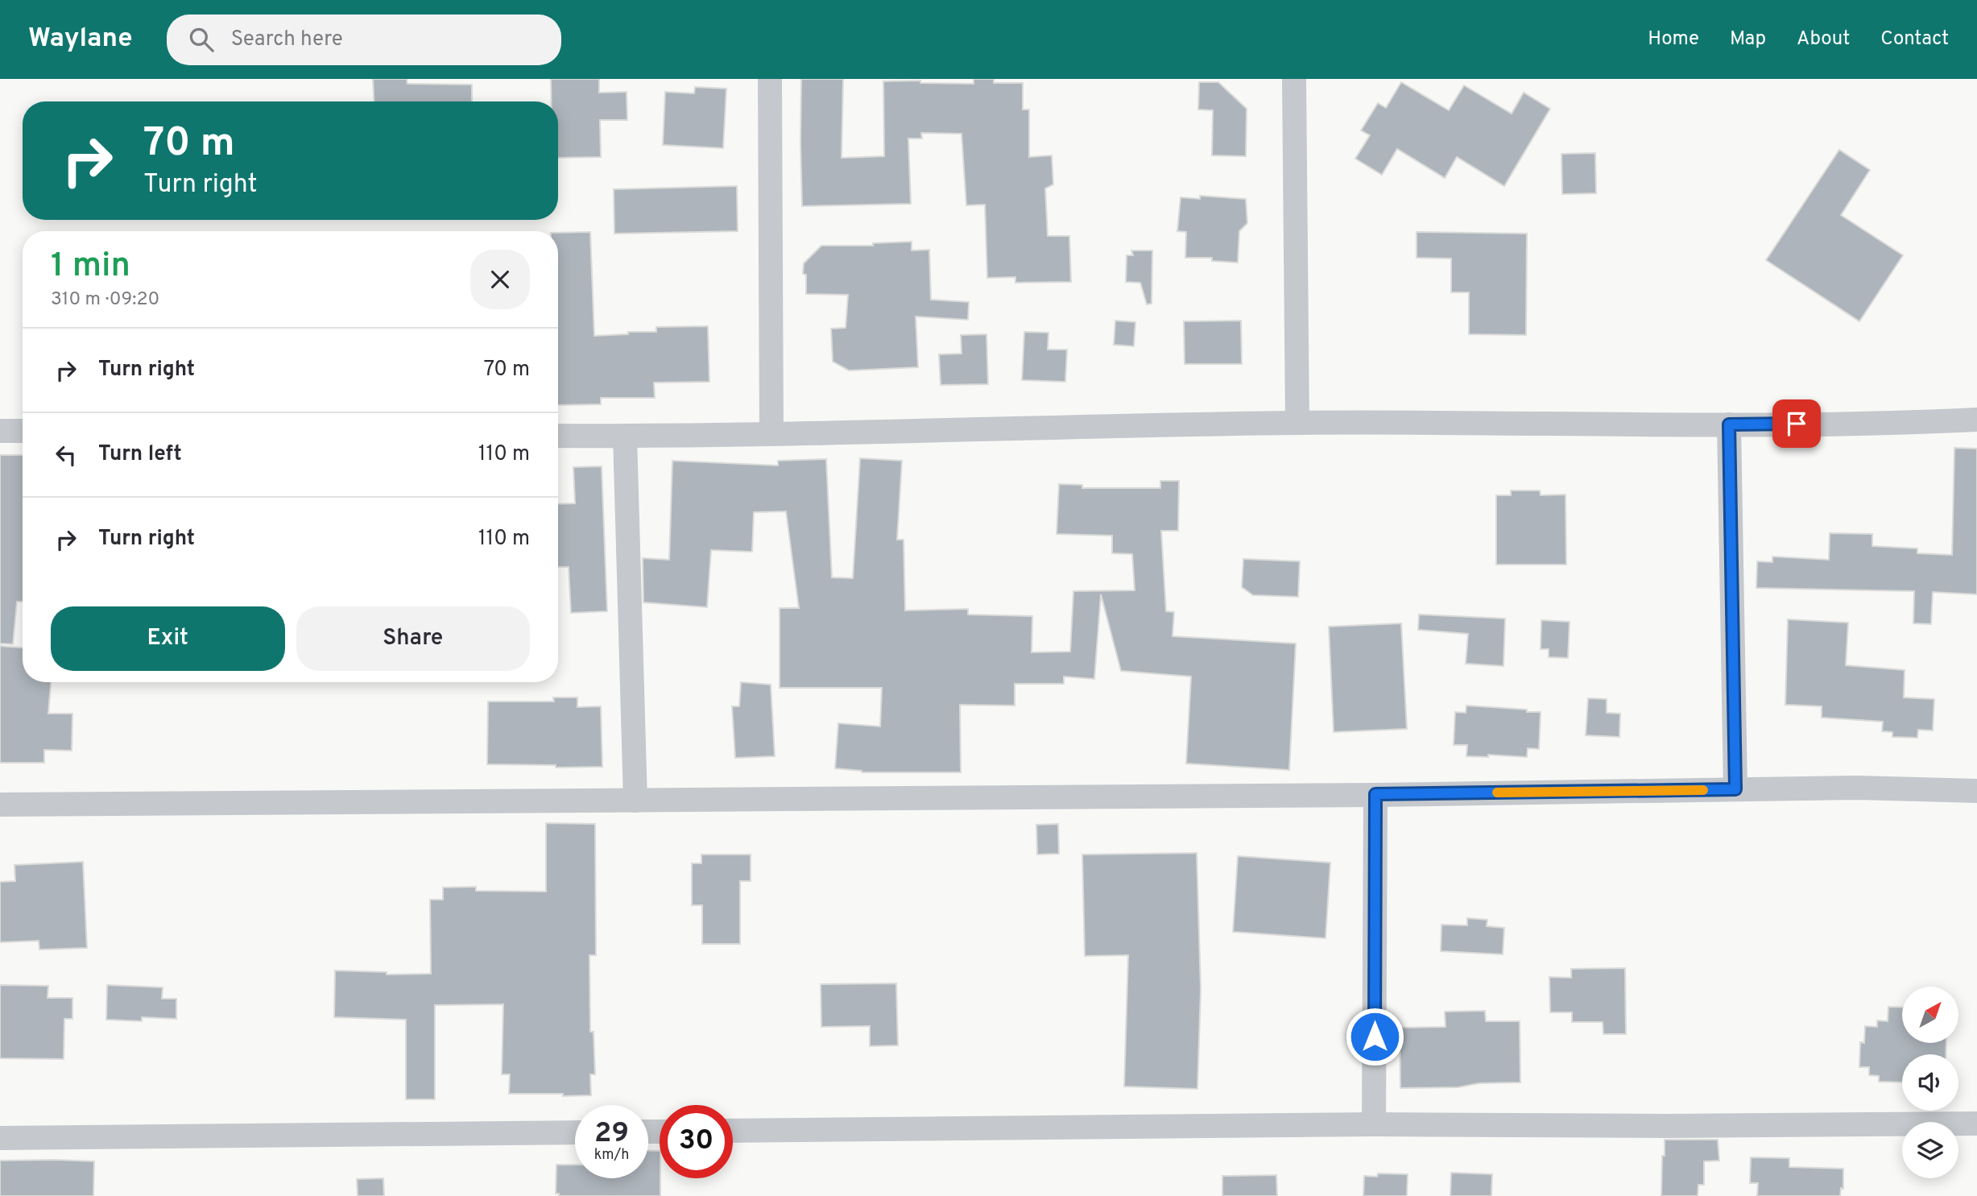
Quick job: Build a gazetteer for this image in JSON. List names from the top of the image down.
{
  "north": "top right",
  "page": {
    "header": "Waylane",
    "search": "Search here",
    "nav": [
      "Home",
      "Map",
      "About",
      "Contact"
    ],
    "turn": ["70 m", "Turn right"],
    "heading": ["1 min", "310 m · 09:20"],
    "list": [
      {
        "name": "Turn right",
        "value": "70 m"
      },
      {
        "name": "Turn left",
        "value": "110 m"
      },
      {
        "name": "Turn right",
        "value": "110 m"
      }
    ],
    "buttons": ["Exit", "Share"],
    "speed": "29 km/h",
    "limit": "30"
  }
}
